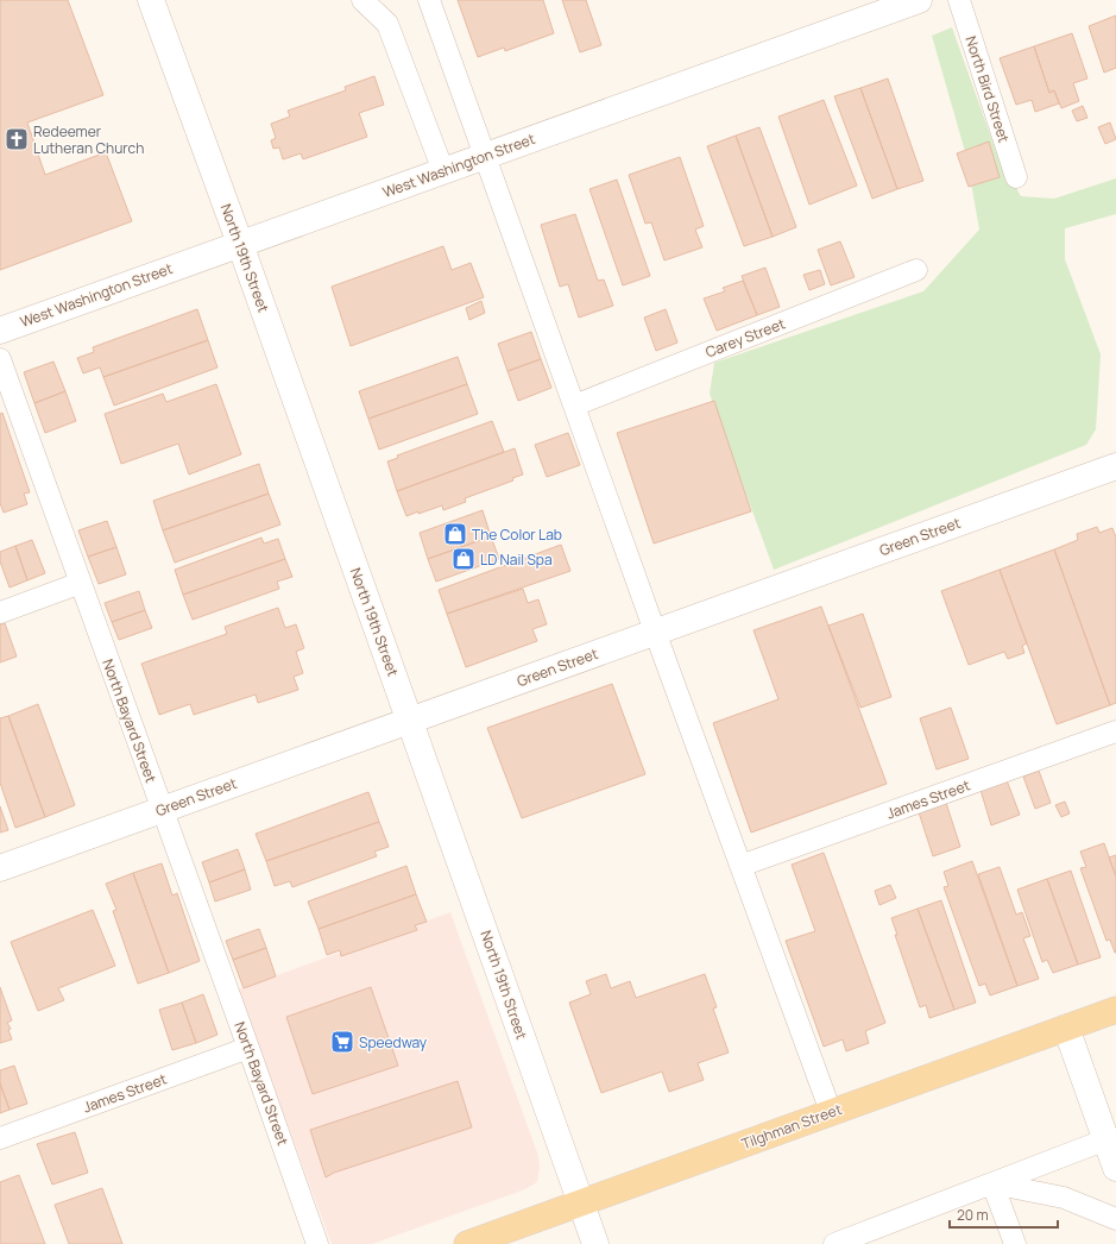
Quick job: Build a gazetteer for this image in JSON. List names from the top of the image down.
{
  "streets": {
    "main road": ["Tilghman Street"],
    "street": ["West Washington Street", "North 19th Street", "Green Street"],
    "lane": [
      "North Bird Street",
      "Carey Street",
      "North Bayard Street",
      "James Street"
    ]
  },
  "crossings": [
    ["West Washington Street", "North 19th Street"],
    ["North 19th Street", "Green Street"],
    ["North 19th Street", "Tilghman Street"],
    ["Green Street", "North Bayard Street"],
    ["North Bayard Street", "James Street"]
  ],
  "places": {
    "church": ["Redeemer Lutheran Church"],
    "shop": ["The Color Lab", "LD Nail Spa"],
    "supermarket": ["Speedway"]
  },
  "scale_bar": "20 m"
}
